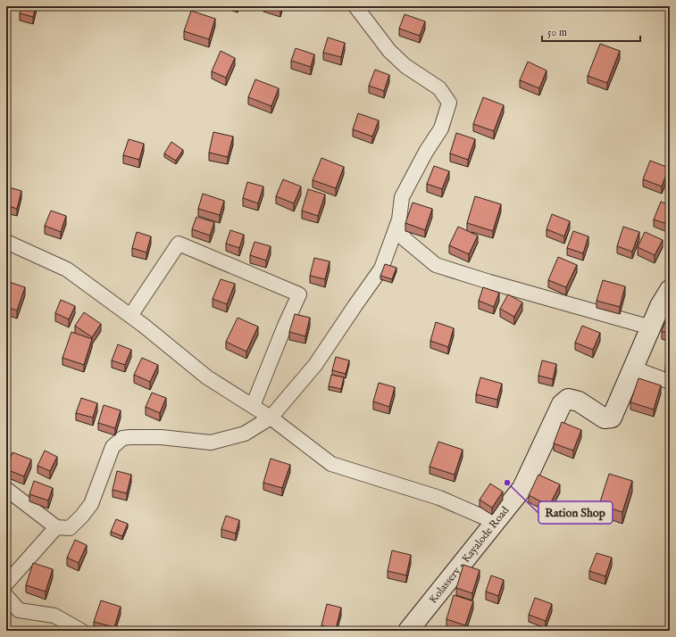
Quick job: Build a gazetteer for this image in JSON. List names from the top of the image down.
{
  "streets": {
    "main road": ["Kolassery - Kayalode Road"]
  },
  "places": ["Ration Shop"],
  "scale_bar": "50 m"
}
